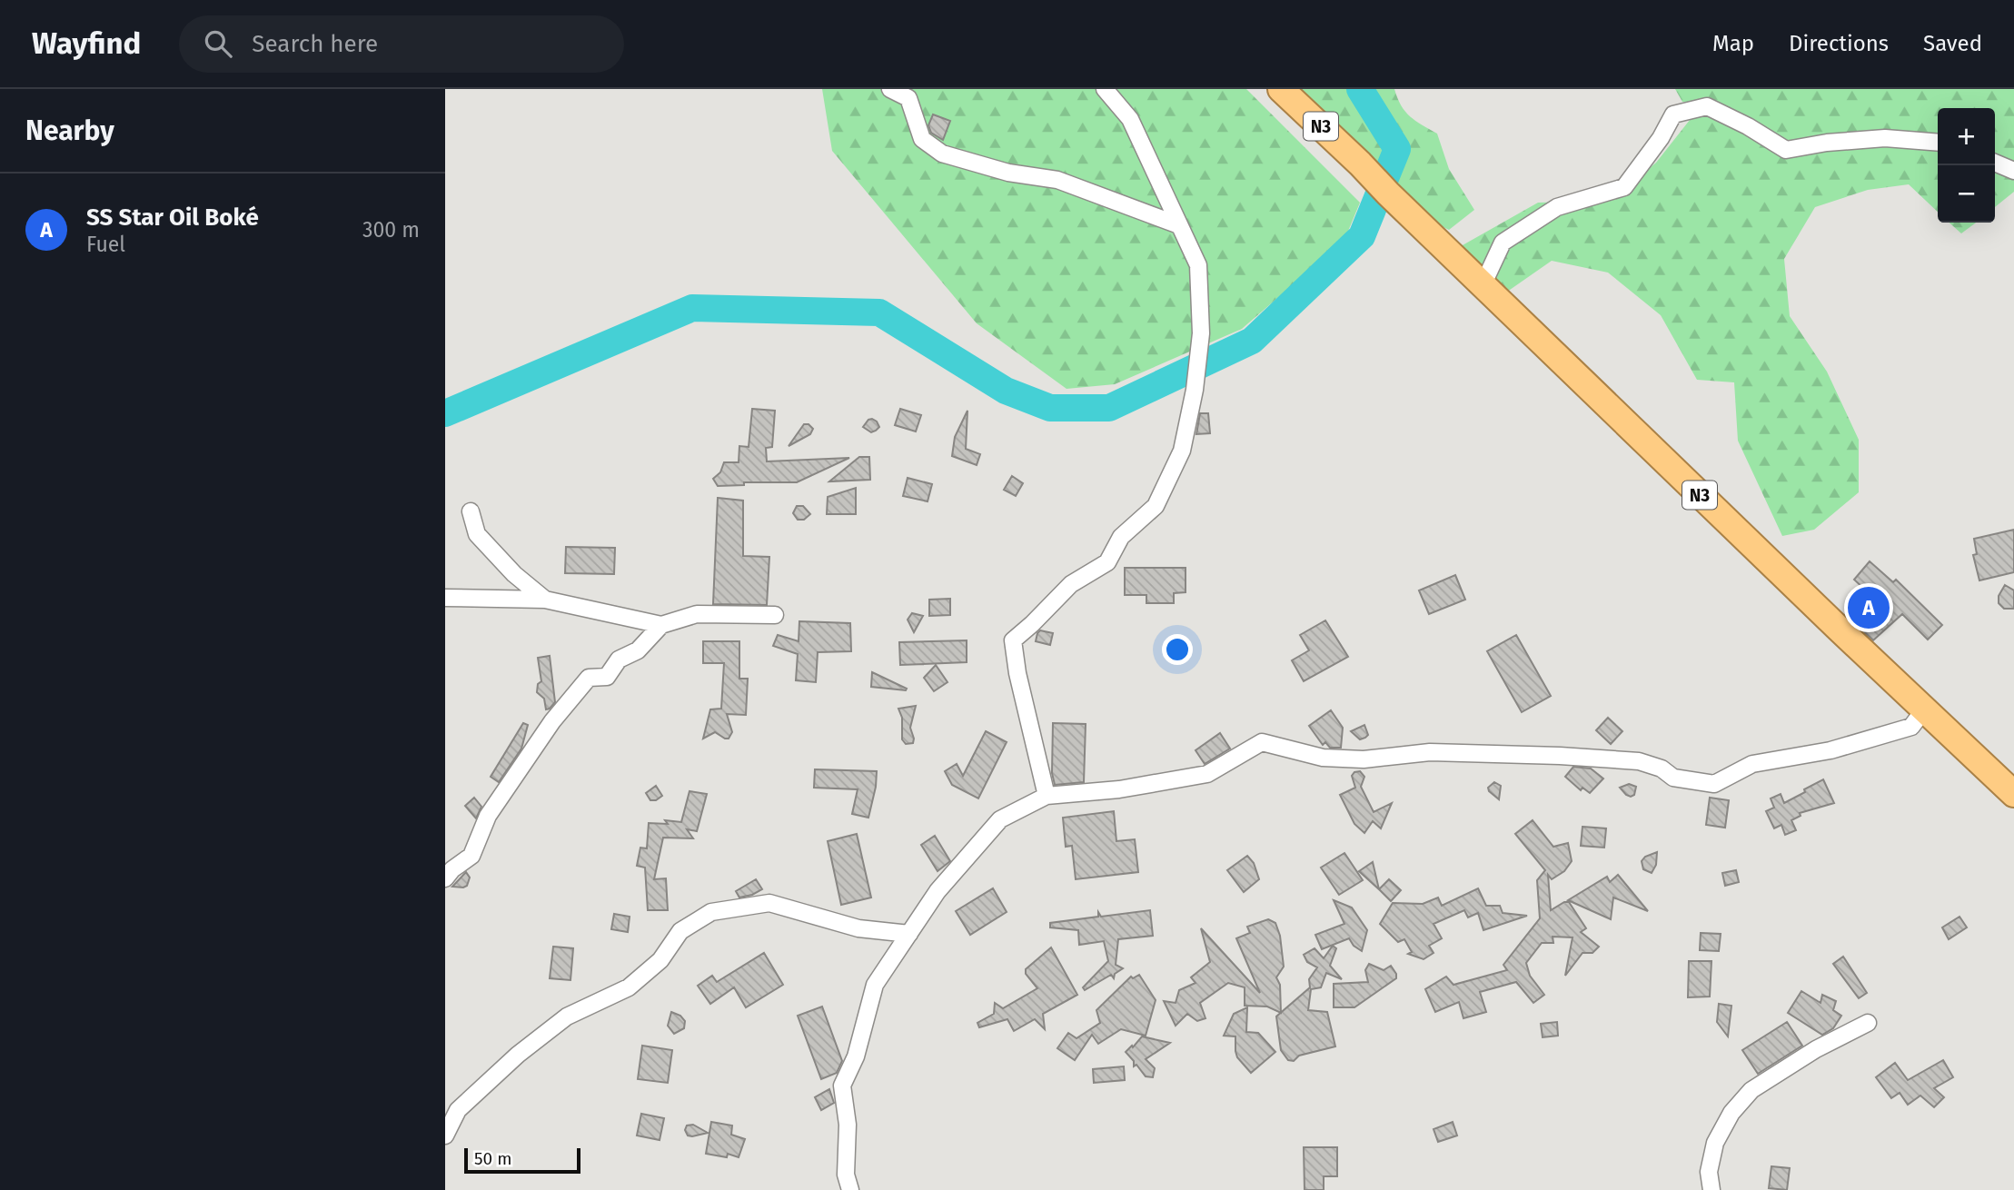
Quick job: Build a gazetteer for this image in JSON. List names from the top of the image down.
{
  "streets": {
    "highway": ["N3"]
  },
  "scale_bar": "50 m",
  "page": {
    "header": "Wayfind",
    "search": "Search here",
    "nav": ["Map", "Directions", "Saved"],
    "heading": "Nearby",
    "map_buttons": ["+", "−"],
    "list": [
      {
        "mark": "A",
        "name": "SS Star Oil Boké",
        "note": "Fuel",
        "value": "300 m"
      }
    ],
    "pins": "A",
    "scale": "50 m"
  }
}
